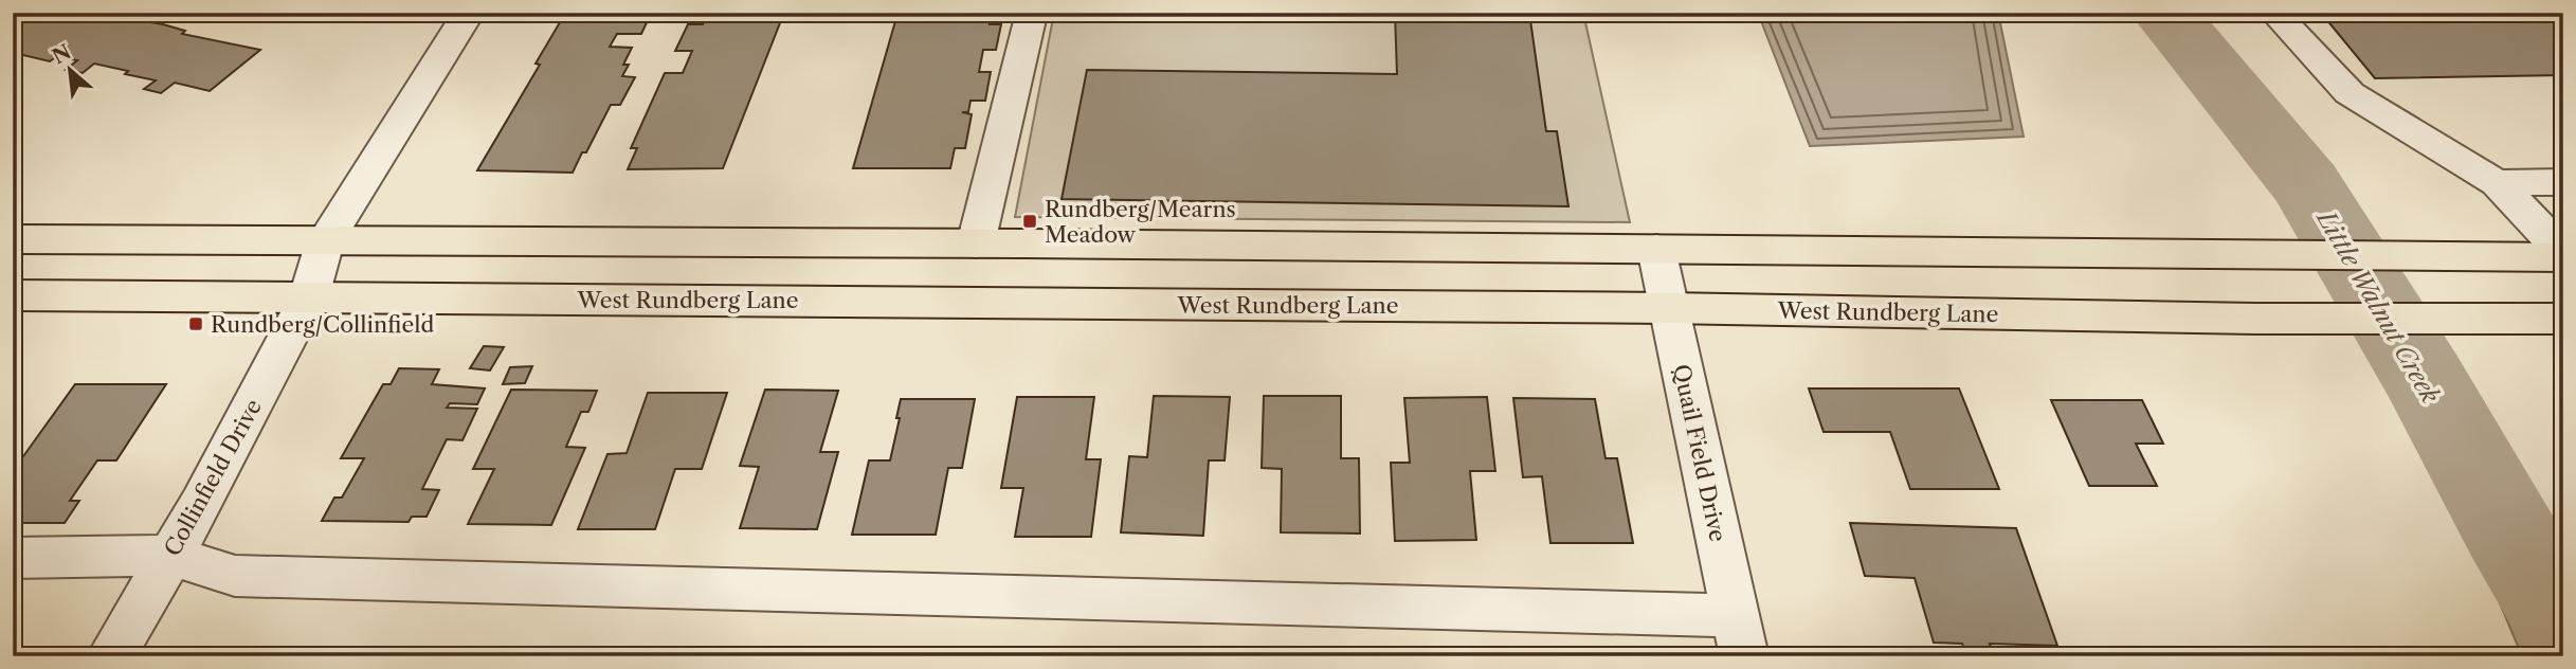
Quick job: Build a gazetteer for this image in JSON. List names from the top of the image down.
{
  "streets": {
    "main road": ["West Rundberg Lane"],
    "street": ["Quail Field Drive", "Collinfield Drive"]
  },
  "crossings": [
    ["West Rundberg Lane", "Quail Field Drive"],
    ["West Rundberg Lane", "Collinfield Drive"]
  ],
  "water": ["Little Walnut Creek"],
  "places": {
    "transit": ["Rundberg/Mearns Meadow", "Rundberg/Collinfield"]
  },
  "north": "top left"
}
